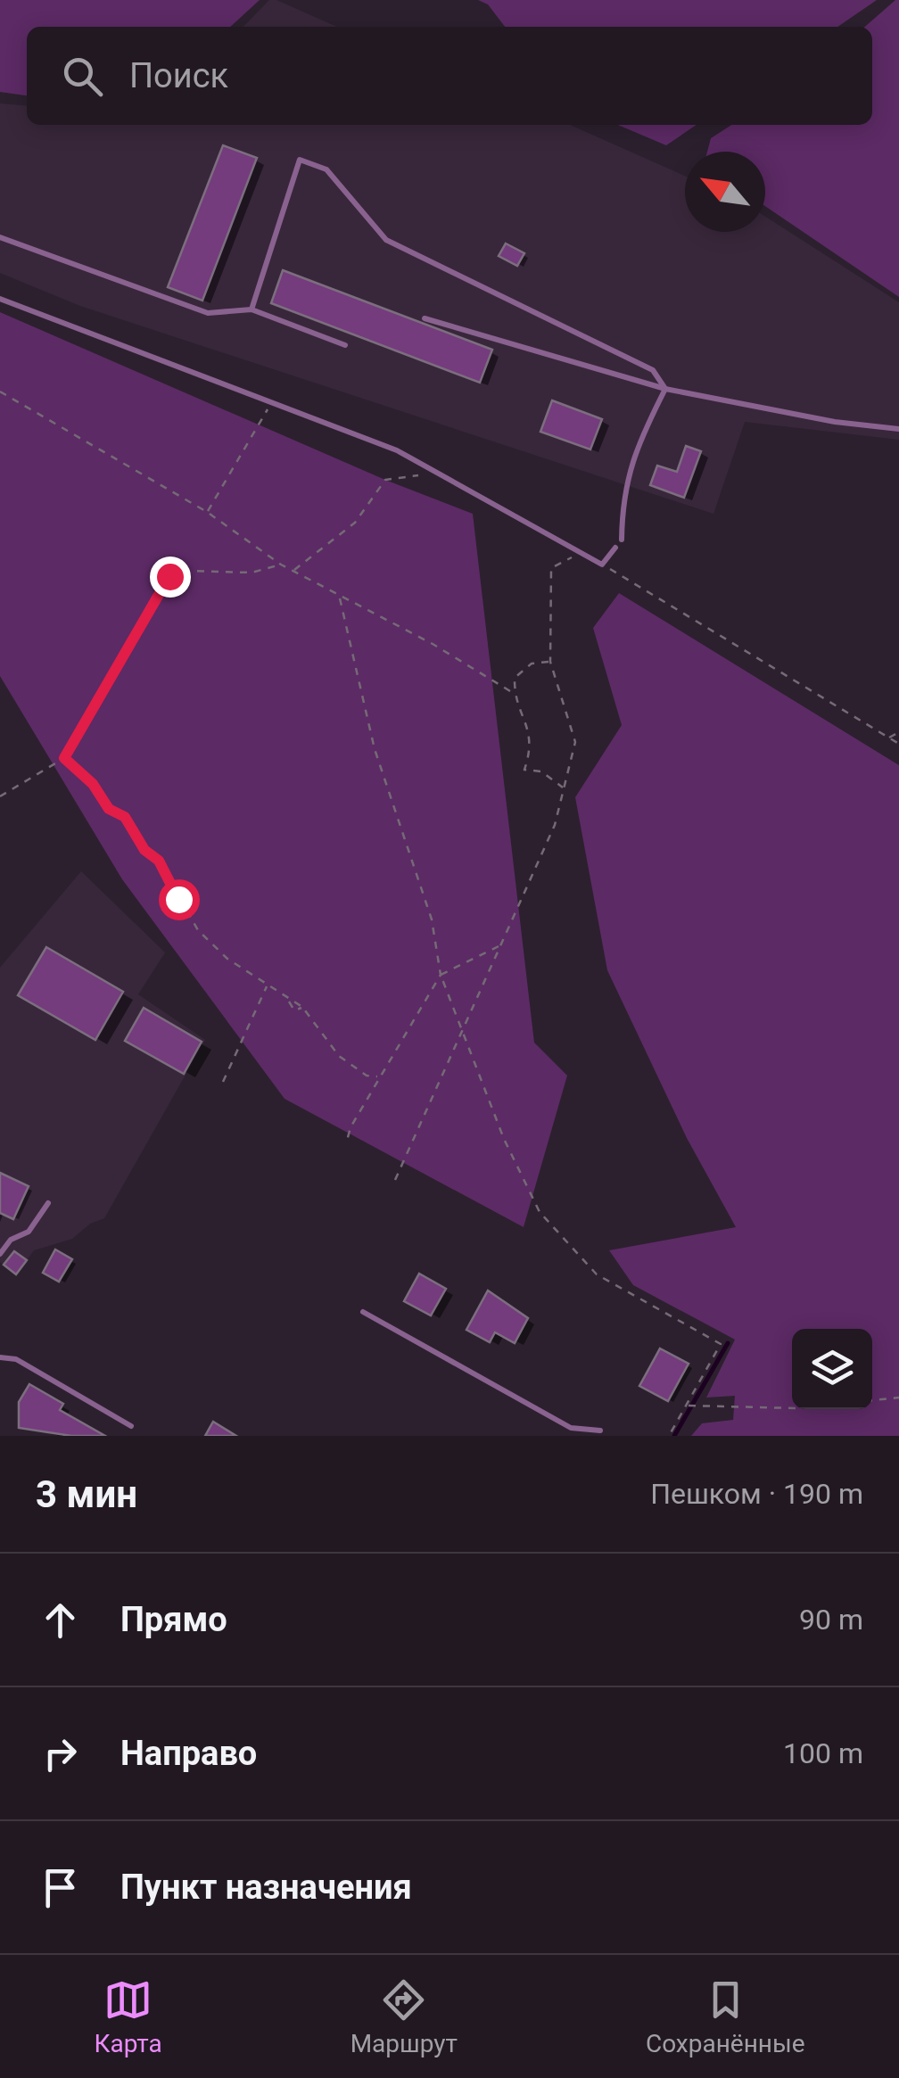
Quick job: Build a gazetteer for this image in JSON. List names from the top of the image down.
{
  "north": "top left",
  "page": {
    "search": "Поиск",
    "heading": ["3 мин", "Пешком · 190 m"],
    "list": [
      ["Прямо", "90 m"],
      ["Направо", "100 m"],
      "Пункт назначения"
    ],
    "nav": ["Карта", "Маршрут", "Сохранённые"]
  }
}
